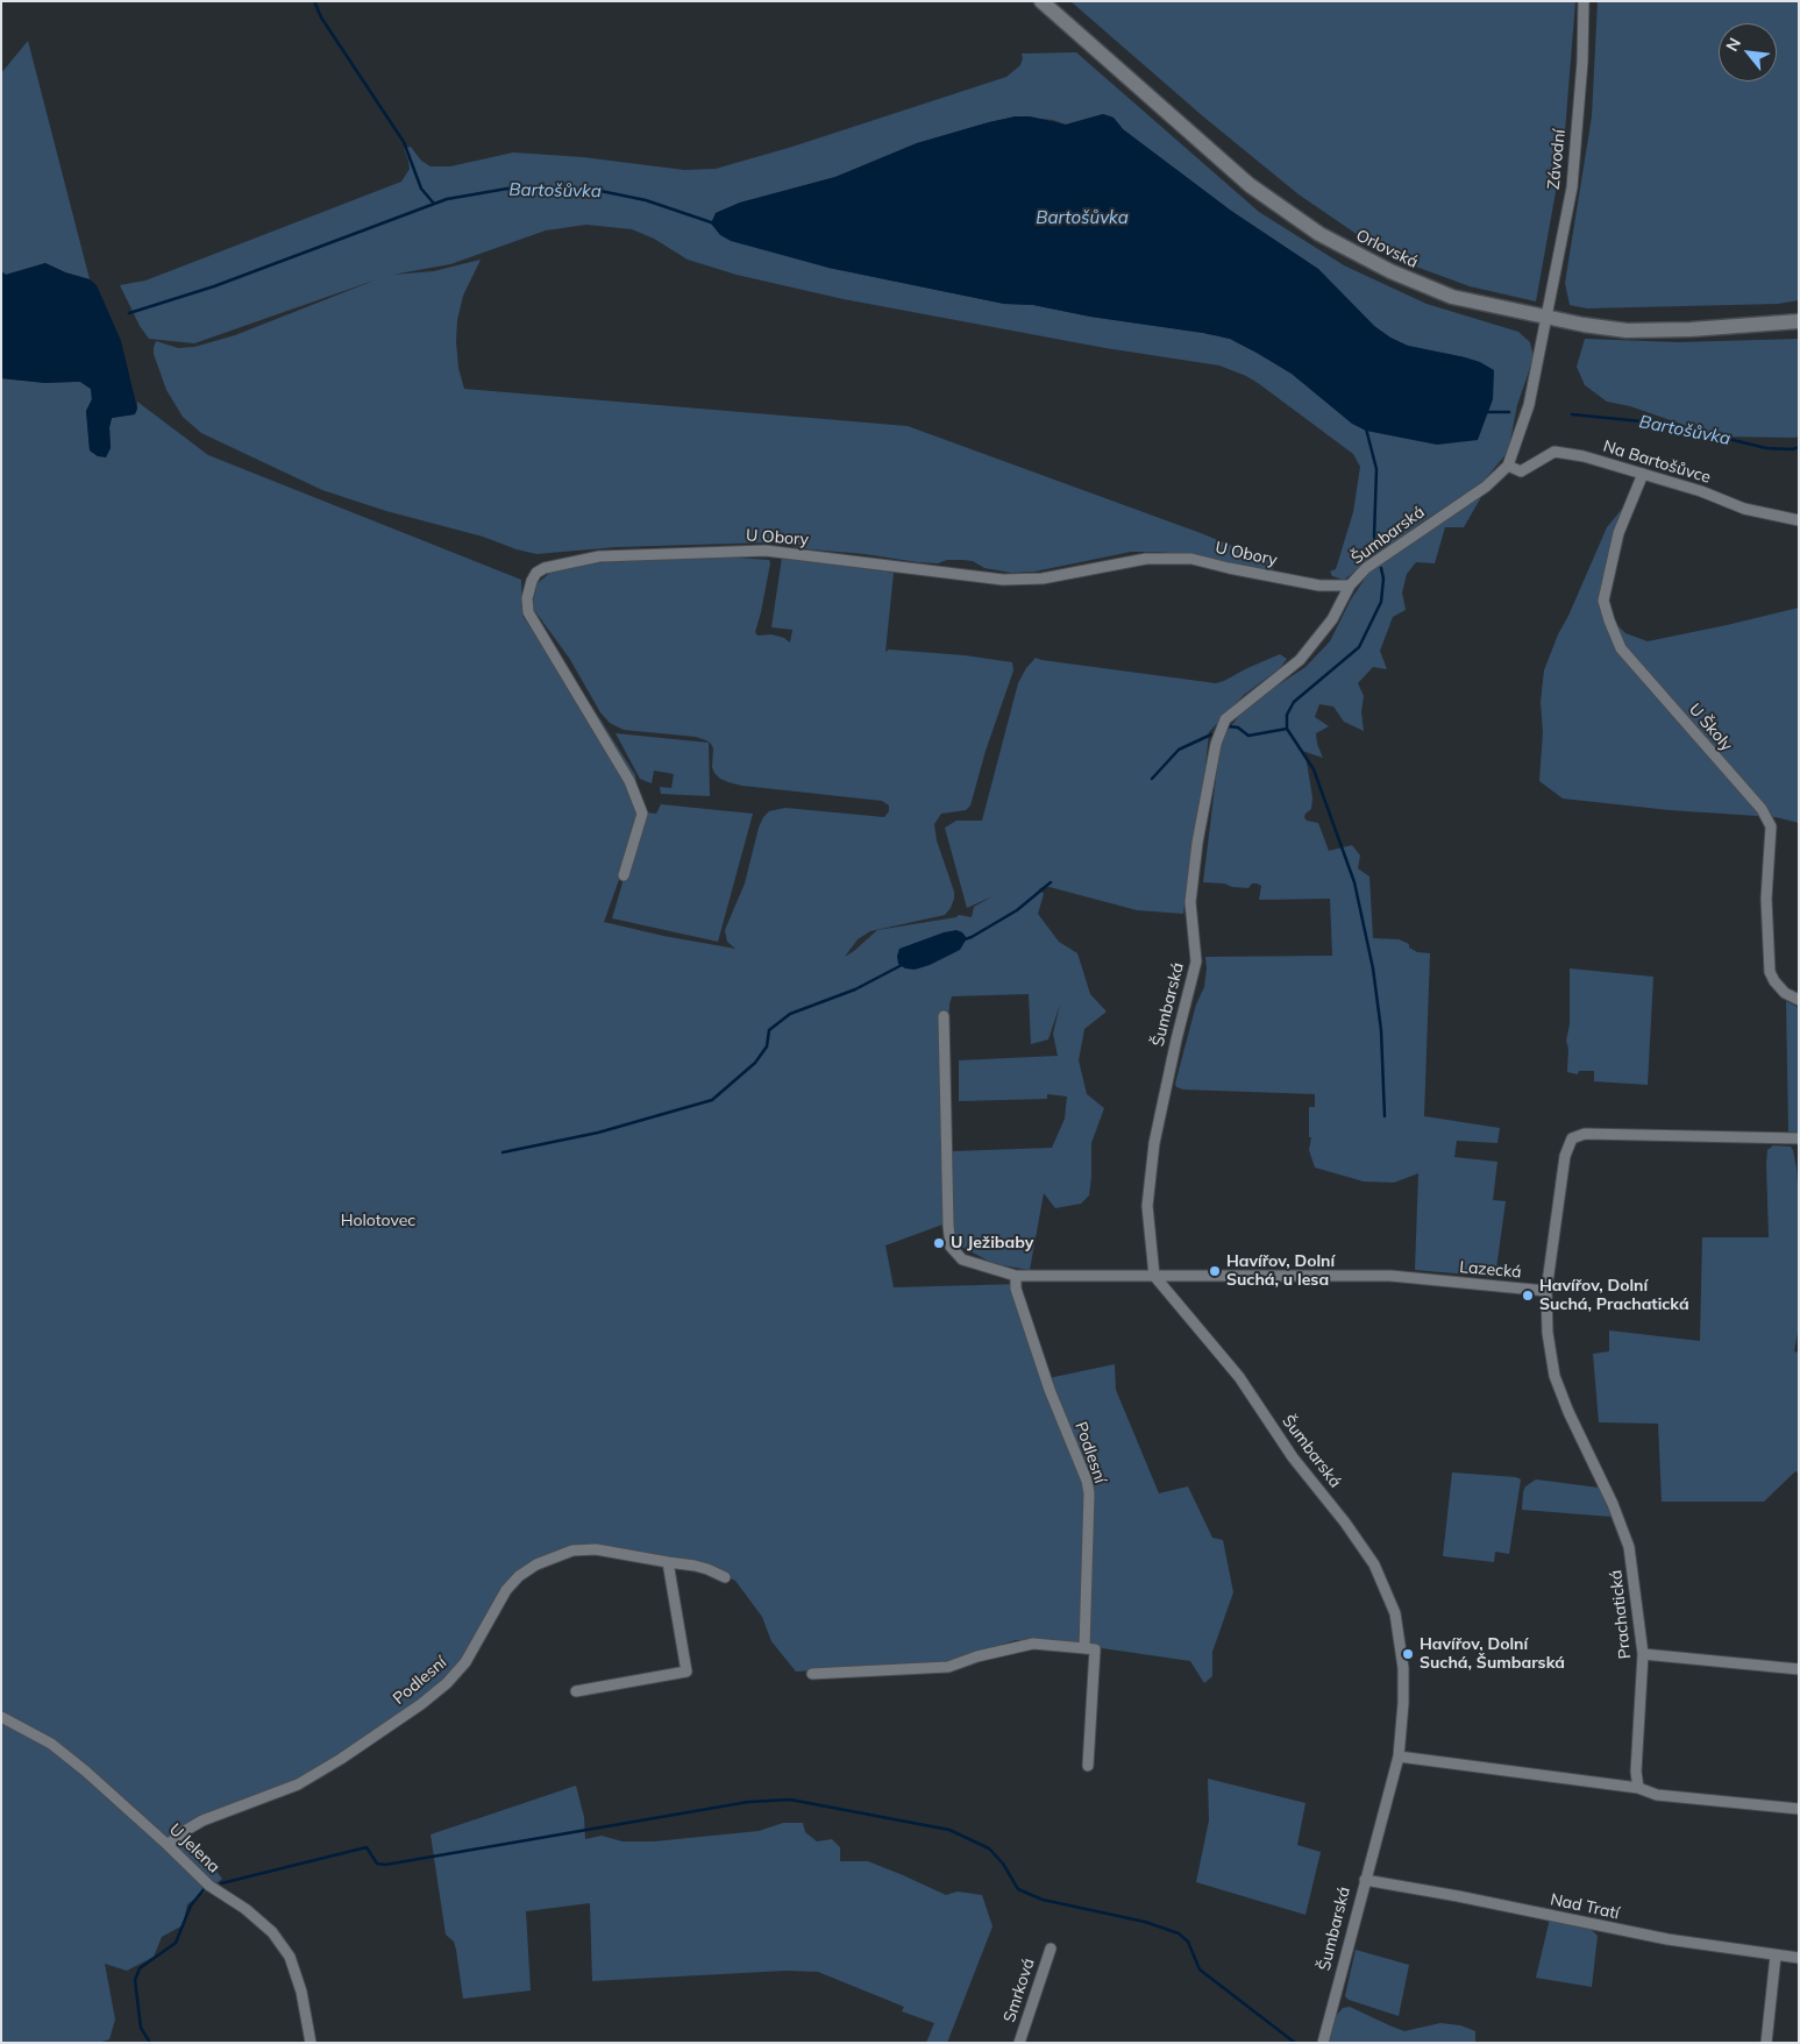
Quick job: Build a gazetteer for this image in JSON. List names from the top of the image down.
{
  "streets": {
    "street": [
      "Závodní",
      "Orlovská",
      "Na Bartošůvce",
      "Šumbarská",
      "U Obory",
      "U Školy",
      "Lazecká",
      "Podlesní",
      "Prachatická",
      "U Jelena",
      "Nad Tratí",
      "Smrková"
    ]
  },
  "crossings": [
    ["Závodní", "Orlovská"],
    ["Závodní", "Šumbarská"],
    ["Orlovská", "Šumbarská"],
    ["Na Bartošůvce", "Šumbarská"],
    ["Na Bartošůvce", "U Školy"],
    ["Šumbarská", "U Obory"],
    ["Šumbarská", "Lazecká"],
    ["Šumbarská", "Nad Tratí"],
    ["Lazecká", "Podlesní"],
    ["Lazecká", "Prachatická"],
    ["Podlesní", "U Jelena"]
  ],
  "water": ["Bartošůvka"],
  "parks": ["Holotovec"],
  "places": [
    "U Ježibaby",
    "Havířov, Dolní Suchá, u lesa",
    "Havířov, Dolní Suchá, Prachatická",
    "Havířov, Dolní Suchá, Šumbarská"
  ],
  "north": "top left"
}
